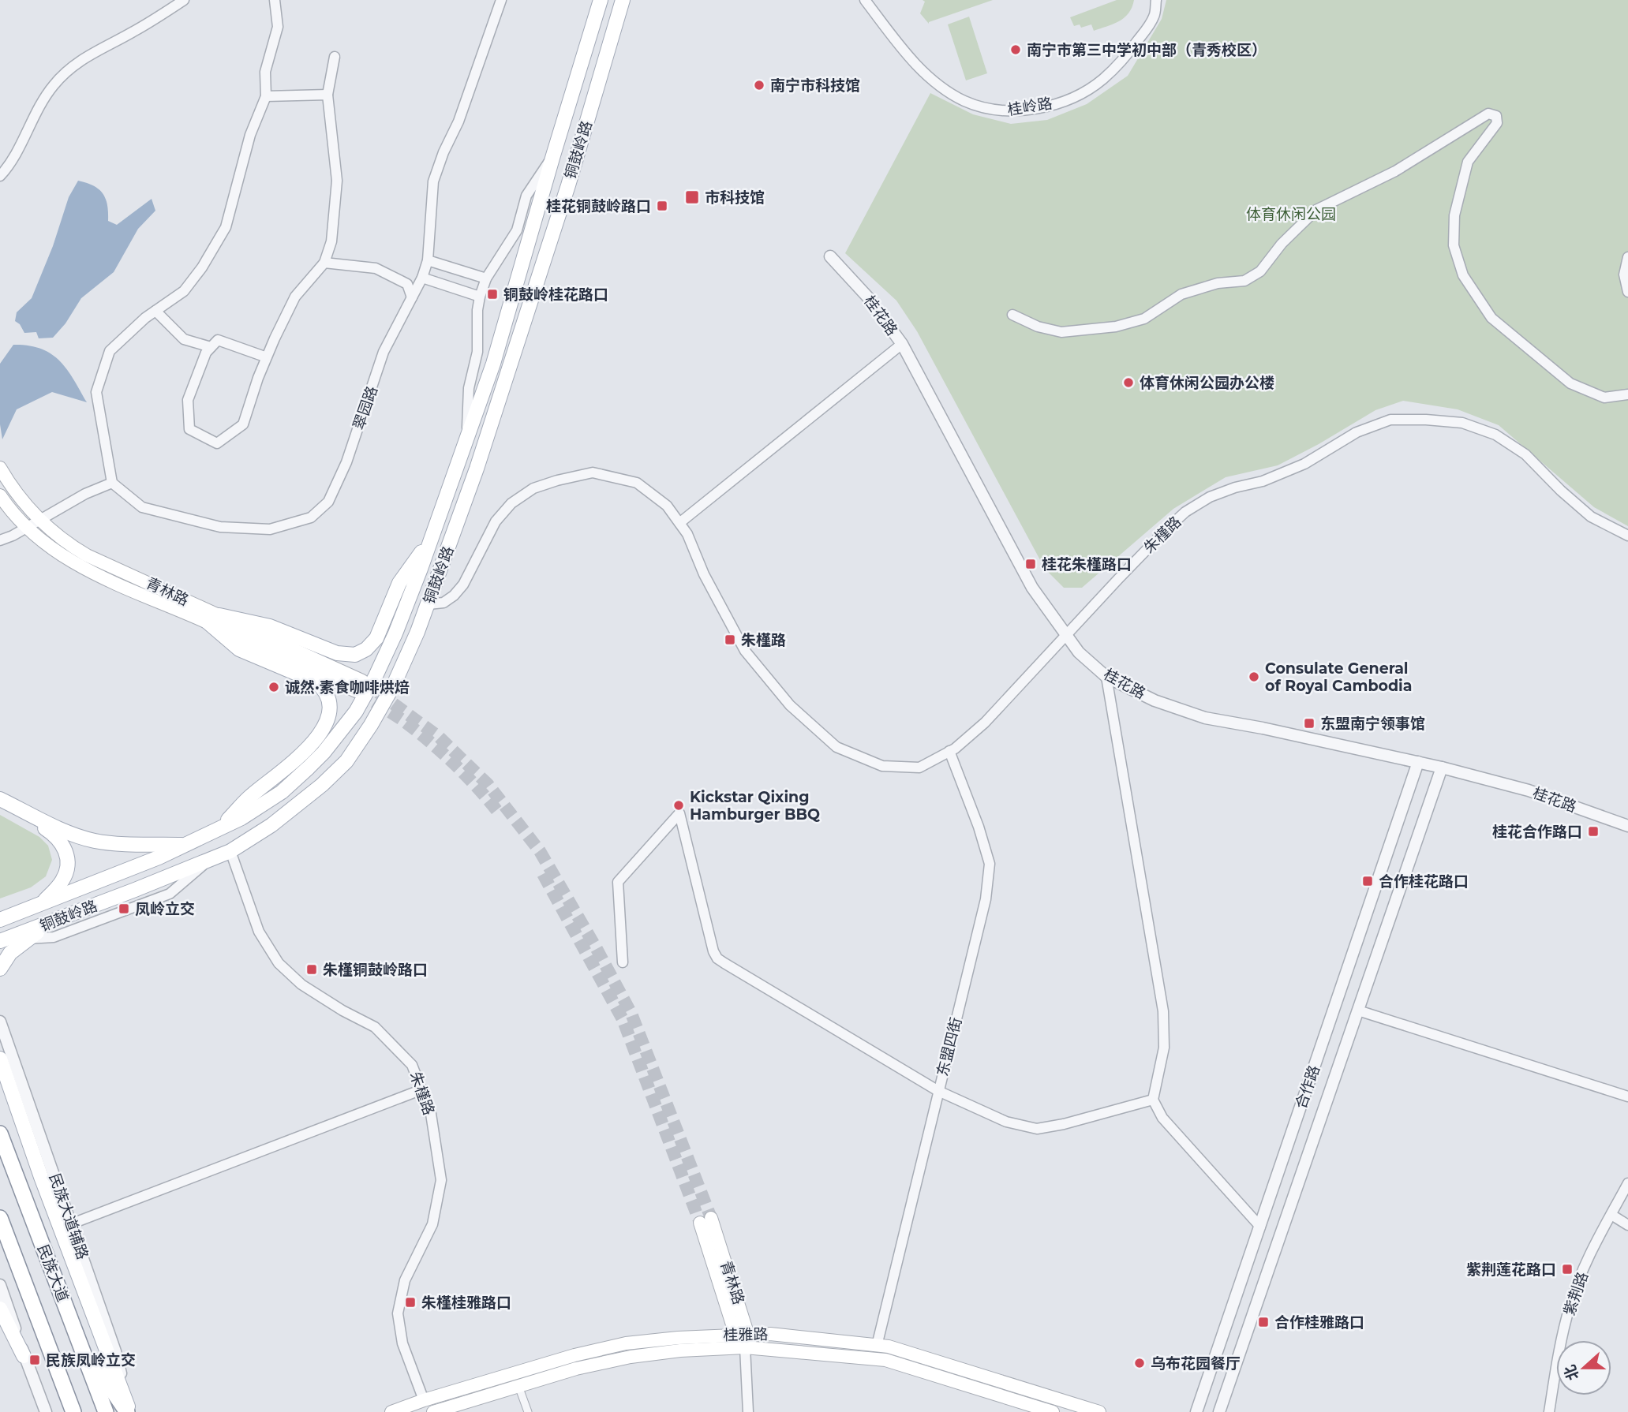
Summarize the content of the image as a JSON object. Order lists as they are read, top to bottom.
{
  "streets": {
    "highway": ["民族大道"],
    "main road": ["铜鼓岭路", "青林路", "桂雅路"],
    "street": [
      "桂岭路",
      "桂花路",
      "翠园路",
      "朱槿路",
      "东盟四街",
      "合作路",
      "民族大道辅路",
      "紫荆路"
    ]
  },
  "crossings": [
    ["铜鼓岭路", "朱槿路"],
    ["桂花路", "朱槿路"],
    ["桂花路", "合作路"],
    ["朱槿路", "东盟四街"],
    ["朱槿路", "桂雅路"],
    ["青林路", "桂雅路"],
    ["东盟四街", "桂雅路"]
  ],
  "parks": ["体育休闲公园"],
  "places": {
    "other": [
      "南宁市第三中学初中部（青秀校区）",
      "南宁市科技馆",
      "体育休闲公园办公楼",
      "Consulate General of Royal Cambodia",
      "诚然·素食咖啡烘焙",
      "Kickstar Qixing Hamburger BBQ",
      "乌布花园餐厅"
    ],
    "transit": [
      "市科技馆",
      "桂花铜鼓岭路口",
      "铜鼓岭桂花路口",
      "桂花朱槿路口",
      "朱槿路",
      "东盟南宁领事馆",
      "桂花合作路口",
      "合作桂花路口",
      "凤岭立交",
      "朱槿铜鼓岭路口",
      "紫荆莲花路口",
      "朱槿桂雅路口",
      "合作桂雅路口",
      "民族凤岭立交"
    ]
  },
  "north": "left"
}
